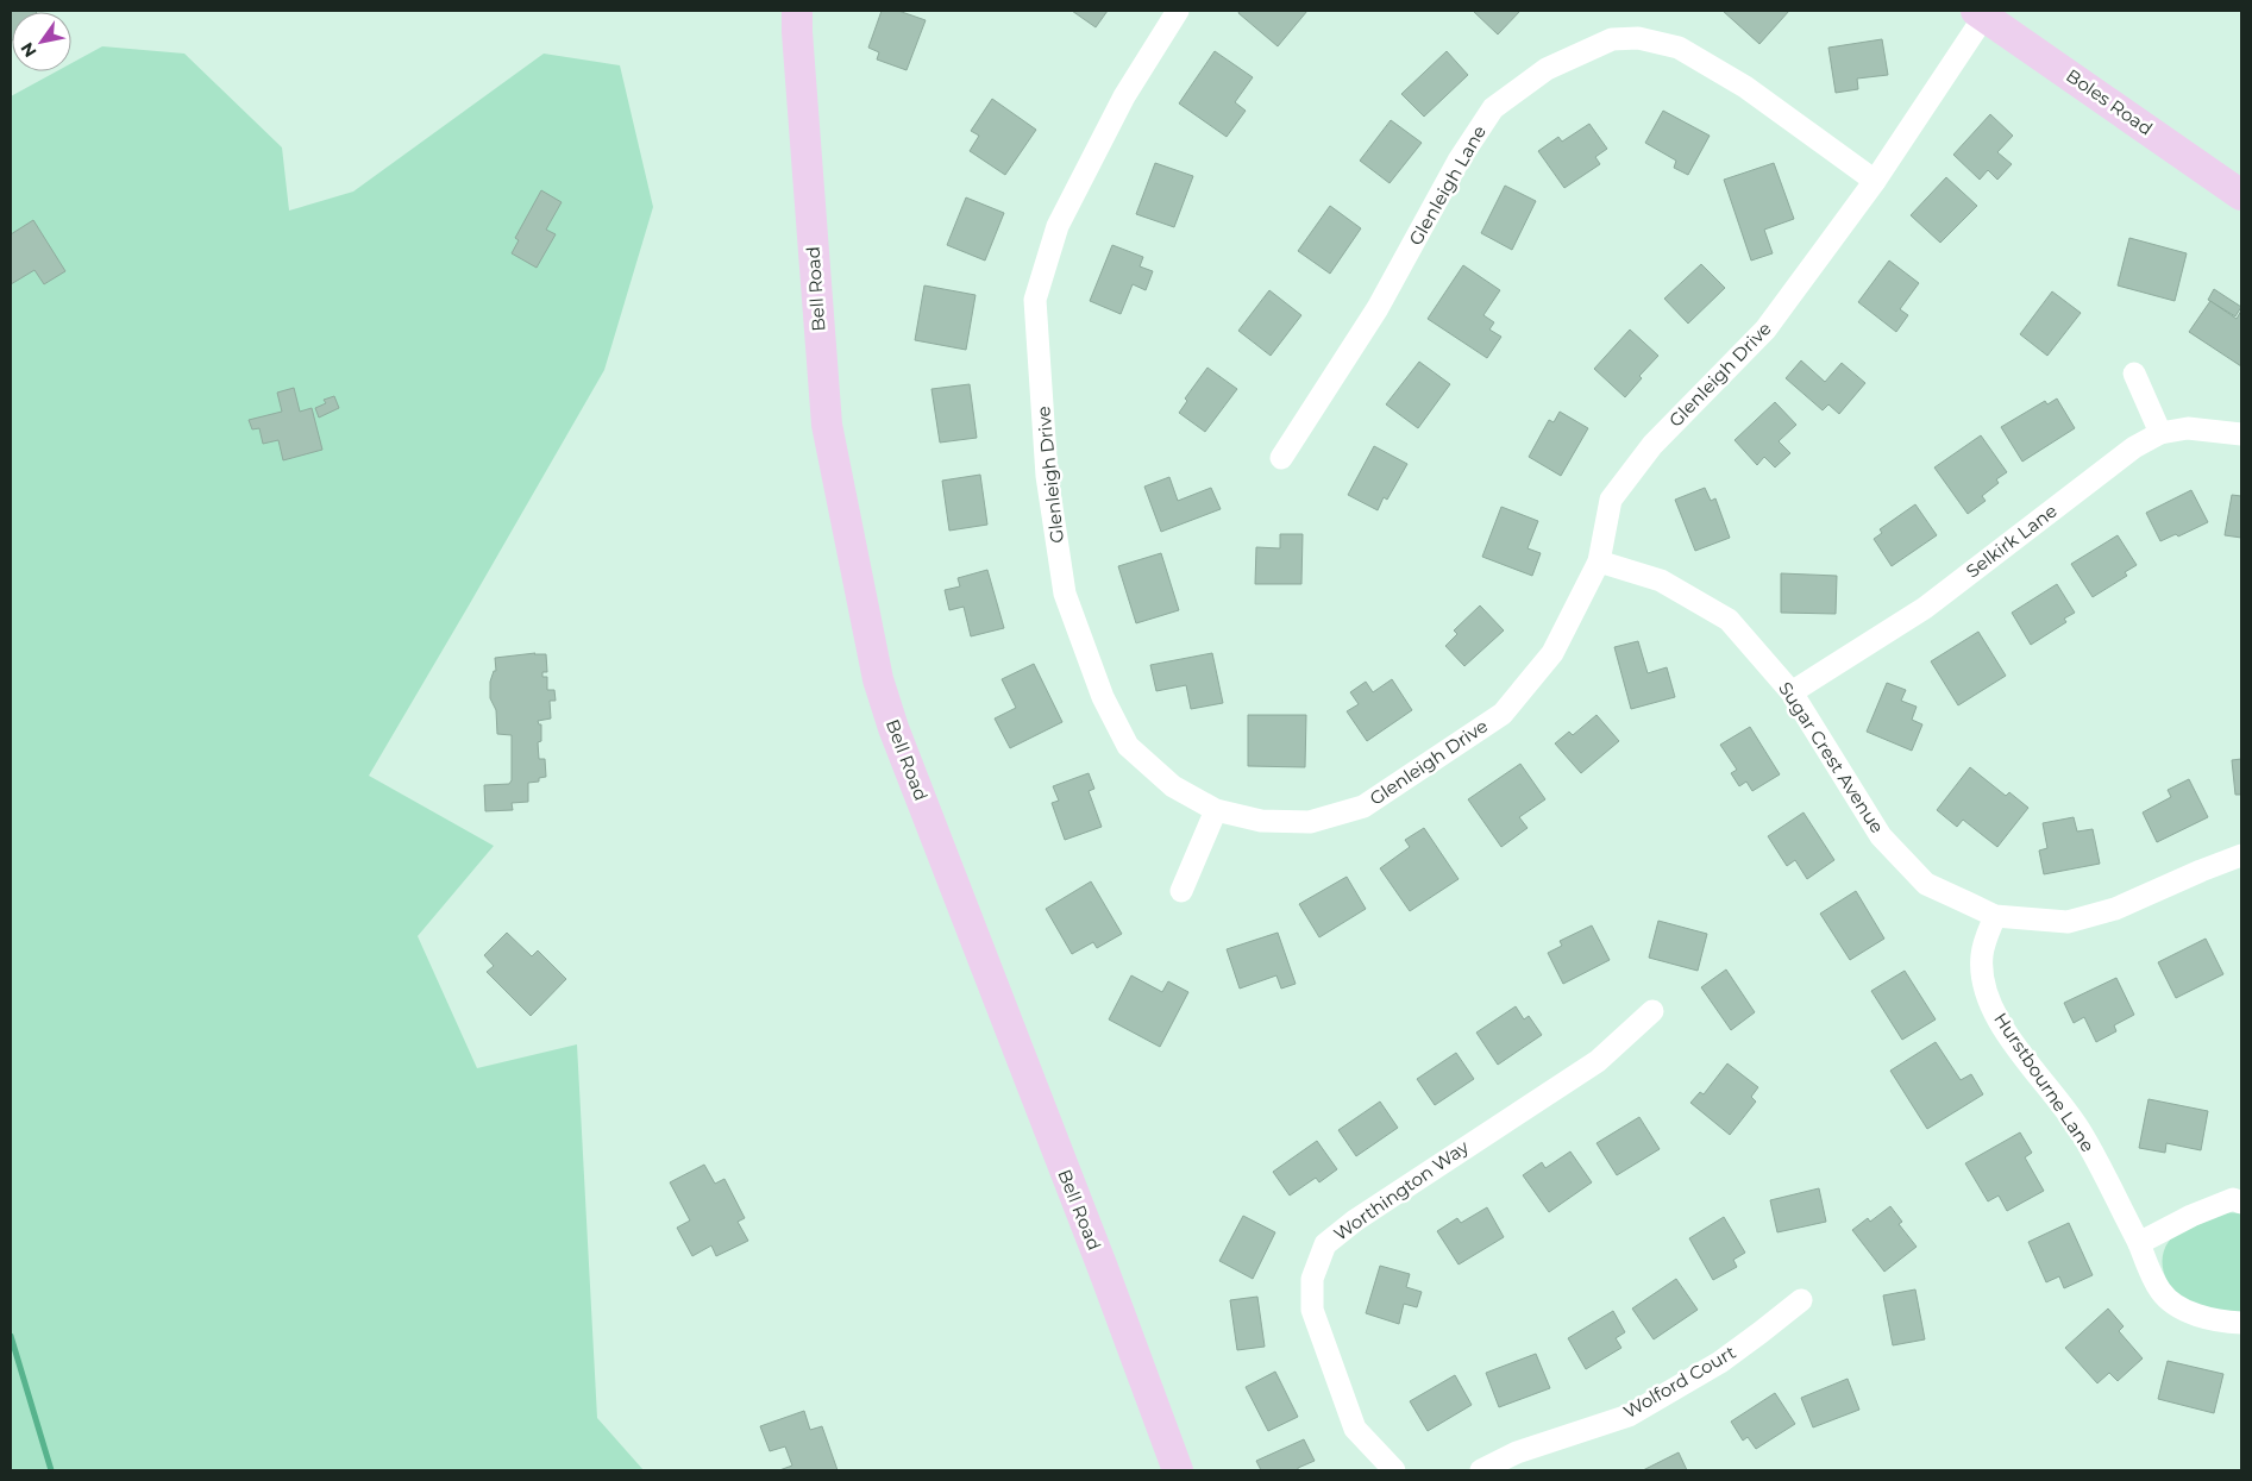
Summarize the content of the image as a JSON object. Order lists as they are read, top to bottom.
{
  "streets": {
    "street": [
      "Boles Road",
      "Glenleigh Lane",
      "Bell Road",
      "Glenleigh Drive",
      "Selkirk Lane",
      "Sugar Crest Avenue",
      "Hurstbourne Lane",
      "Worthington Way",
      "Wolford Court"
    ]
  },
  "crossings": [
    ["Boles Road", "Glenleigh Drive"],
    ["Glenleigh Lane", "Glenleigh Drive"],
    ["Glenleigh Drive", "Sugar Crest Avenue"],
    ["Selkirk Lane", "Sugar Crest Avenue"],
    ["Sugar Crest Avenue", "Hurstbourne Lane"]
  ],
  "north": "bottom left"
}
